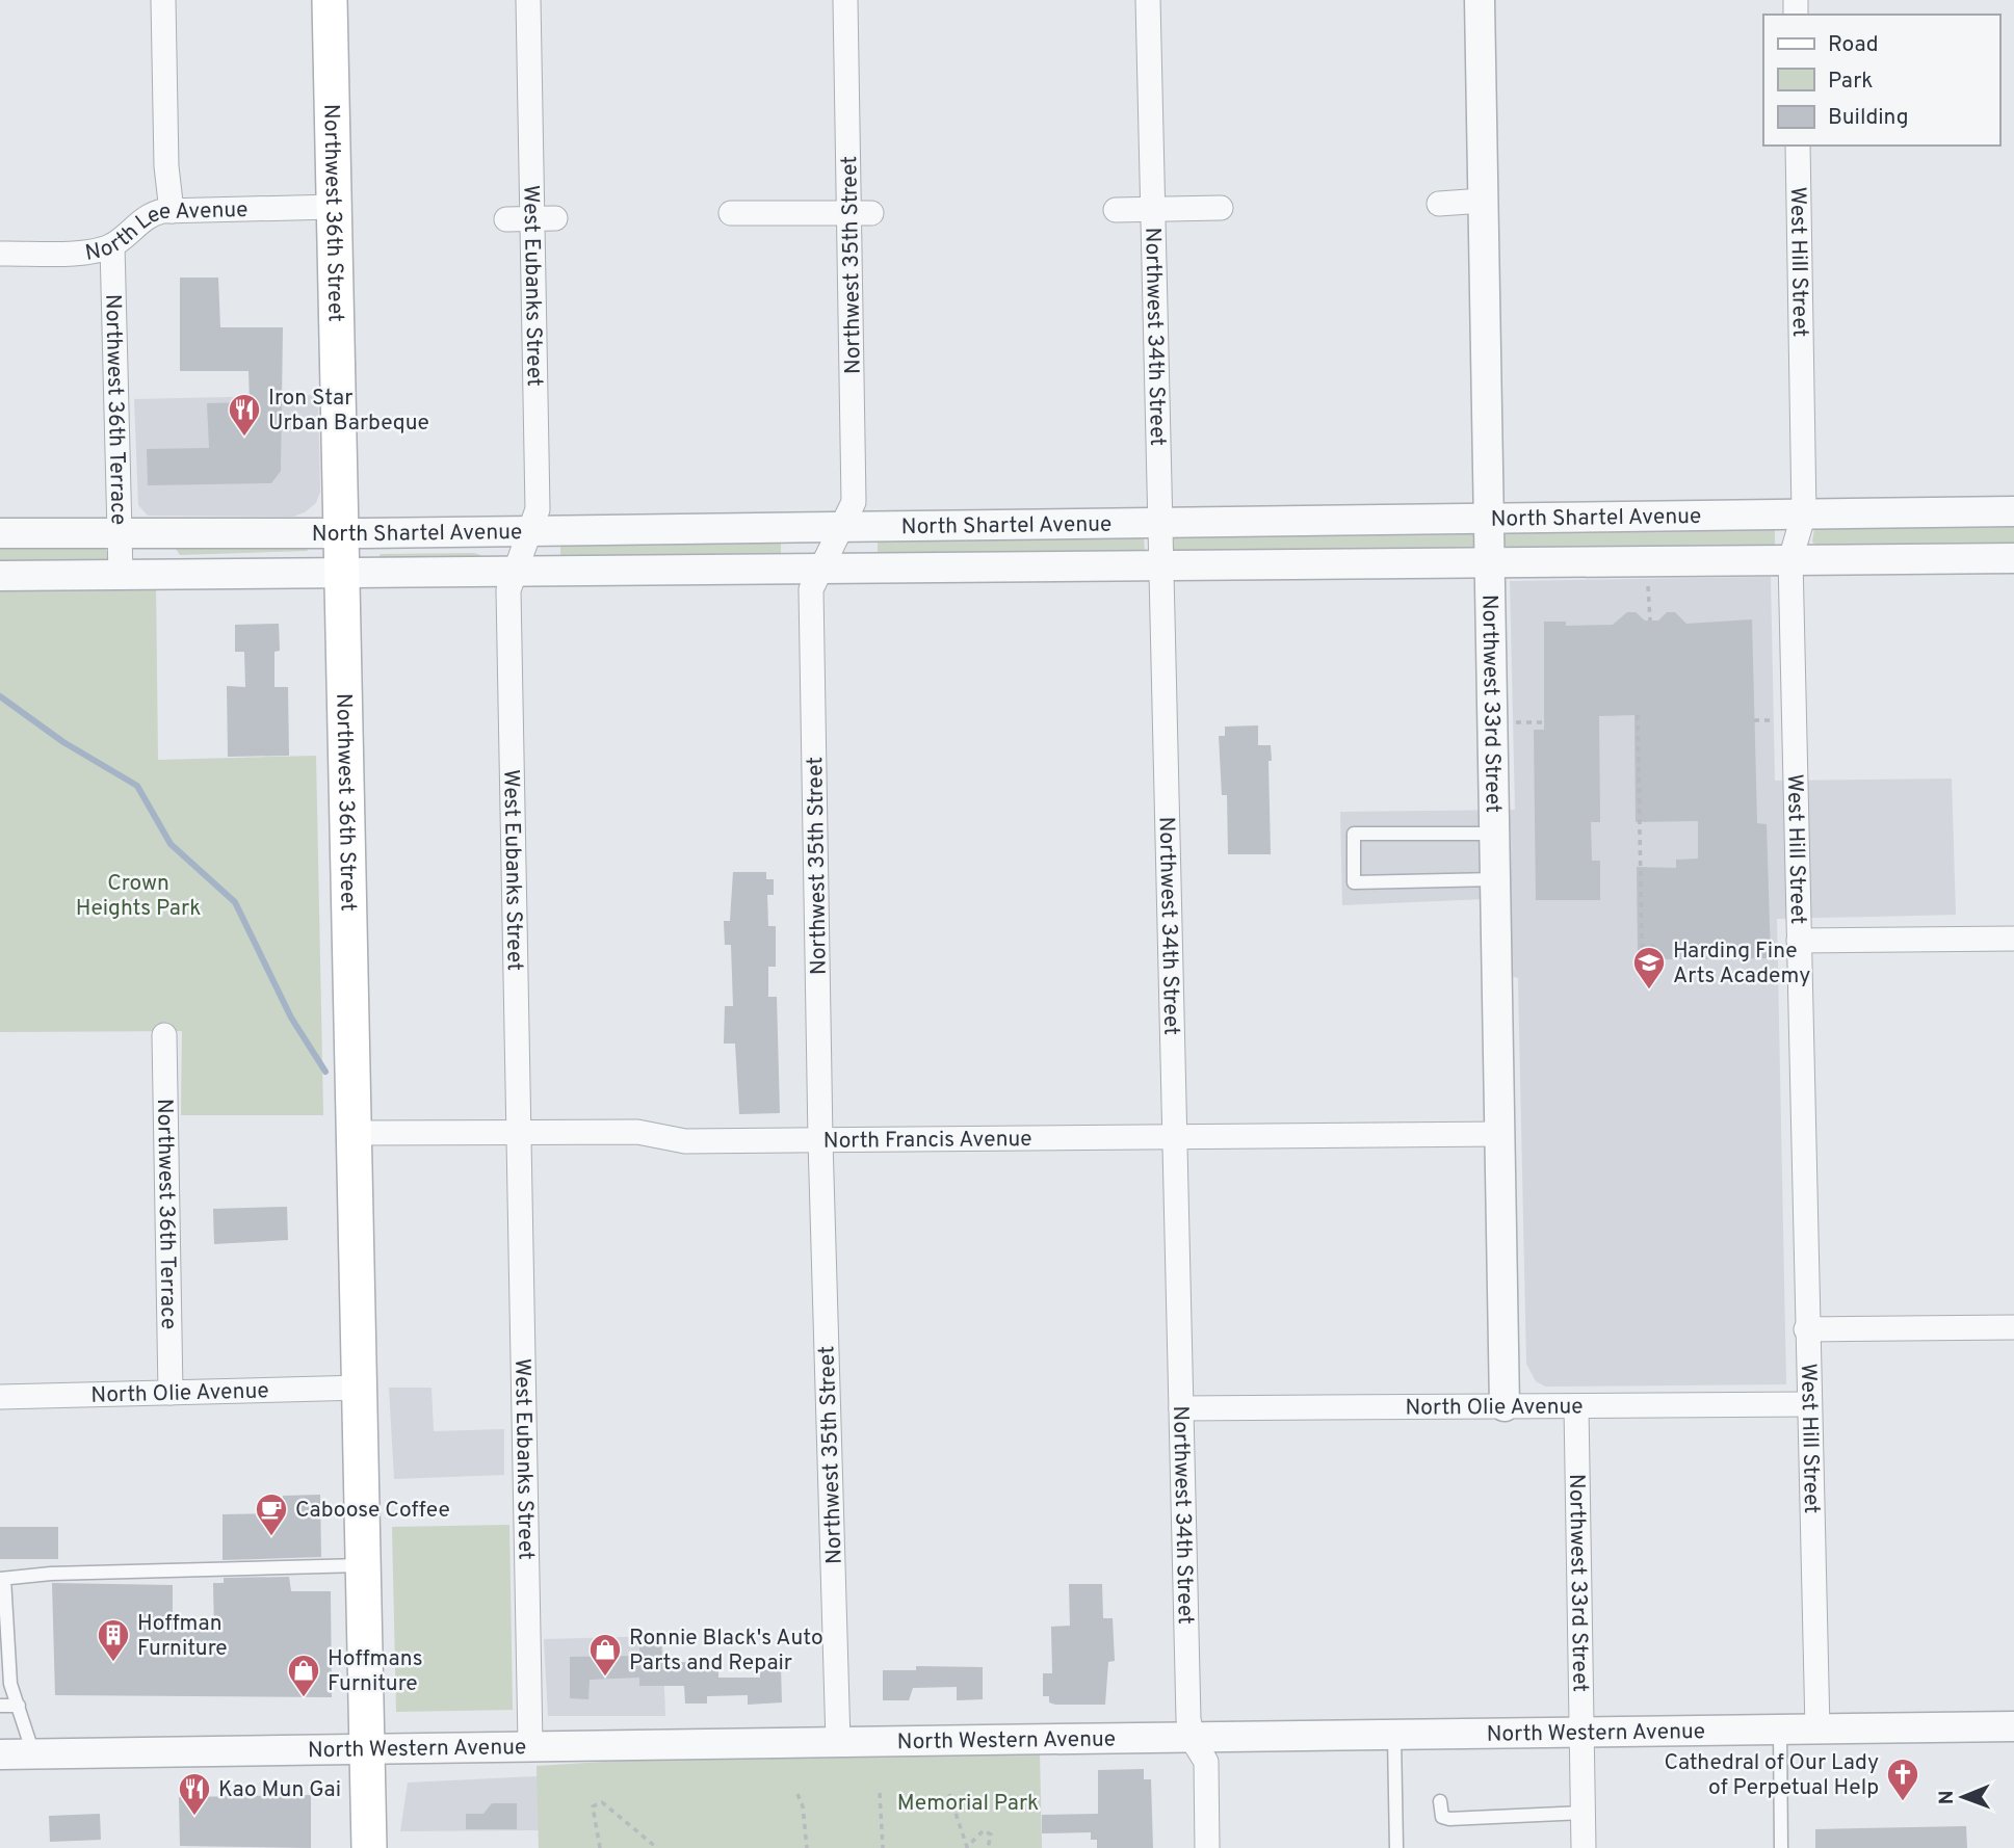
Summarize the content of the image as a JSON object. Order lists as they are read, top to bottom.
{
  "streets": {
    "main road": ["Northwest 36th Street"],
    "street": [
      "North Lee Avenue",
      "West Hill Street",
      "Northwest 35th Street",
      "West Eubanks Street",
      "Northwest 34th Street",
      "Northwest 36th Terrace",
      "North Shartel Avenue",
      "Northwest 33rd Street",
      "North Francis Avenue",
      "North Olie Avenue",
      "North Western Avenue"
    ]
  },
  "crossings": [
    ["Northwest 36th Street", "North Lee Avenue"],
    ["Northwest 36th Street", "North Shartel Avenue"],
    ["Northwest 36th Street", "North Francis Avenue"],
    ["Northwest 36th Street", "North Olie Avenue"],
    ["Northwest 36th Street", "North Western Avenue"],
    ["North Lee Avenue", "Northwest 36th Terrace"],
    ["West Hill Street", "North Shartel Avenue"],
    ["West Hill Street", "North Olie Avenue"],
    ["West Hill Street", "North Western Avenue"],
    ["Northwest 35th Street", "North Shartel Avenue"],
    ["Northwest 35th Street", "North Francis Avenue"],
    ["Northwest 35th Street", "North Western Avenue"],
    ["West Eubanks Street", "North Shartel Avenue"],
    ["West Eubanks Street", "North Francis Avenue"],
    ["West Eubanks Street", "North Western Avenue"],
    ["Northwest 34th Street", "North Shartel Avenue"],
    ["Northwest 34th Street", "North Francis Avenue"],
    ["Northwest 34th Street", "North Olie Avenue"],
    ["Northwest 34th Street", "North Western Avenue"],
    ["Northwest 36th Terrace", "North Shartel Avenue"],
    ["Northwest 36th Terrace", "North Olie Avenue"],
    ["North Shartel Avenue", "Northwest 33rd Street"],
    ["Northwest 33rd Street", "North Francis Avenue"],
    ["Northwest 33rd Street", "North Olie Avenue"],
    ["Northwest 33rd Street", "North Western Avenue"]
  ],
  "parks": ["Crown Heights Park", "Memorial Park"],
  "places": {
    "restaurant": ["Iron Star Urban Barbeque", "Kao Mun Gai"],
    "school or university": ["Harding Fine Arts Academy"],
    "cafe": ["Caboose Coffee"],
    "building": ["Hoffman Furniture"],
    "shop": ["Ronnie Black's Auto Parts and Repair", "Hoffmans Furniture"],
    "church": ["Cathedral of Our Lady of Perpetual Help"]
  },
  "legend": ["Road", "Park", "Building"],
  "north": "left"
}
